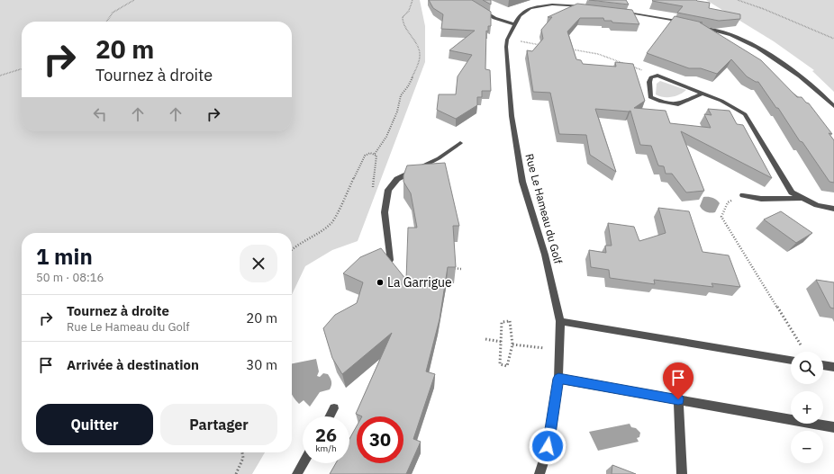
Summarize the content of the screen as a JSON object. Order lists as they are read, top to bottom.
{
  "streets": {
    "street": ["Rue Le Hameau du Golf"]
  },
  "places": ["La Garrigue"],
  "page": {
    "turn": ["20 m", "Tournez à droite"],
    "heading": ["1 min", "50 m · 08:16"],
    "list": [
      {
        "name": "Tournez à droite",
        "note": "Rue Le Hameau du Golf",
        "value": "20 m"
      },
      {
        "name": "Arrivée à destination",
        "value": "30 m"
      }
    ],
    "map_buttons": ["+", "−"],
    "buttons": ["Quitter", "Partager"],
    "speed": "26 km/h",
    "limit": "30"
  }
}
